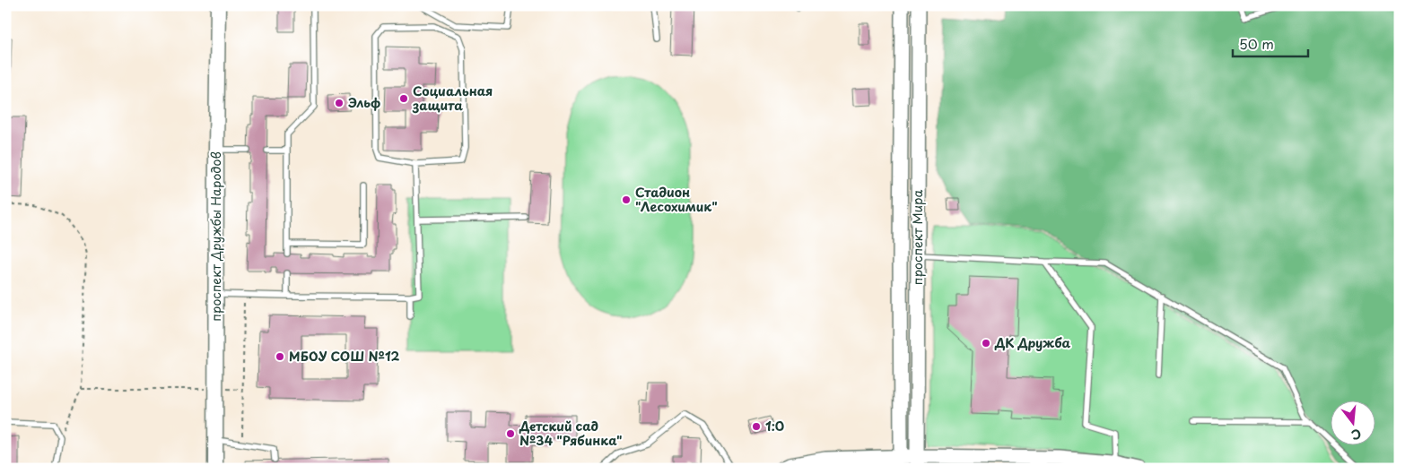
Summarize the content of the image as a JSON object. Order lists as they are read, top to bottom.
{
  "streets": {
    "main road": ["проспект Дружбы Народов"],
    "street": ["проспект Мира"]
  },
  "places": [
    "Социальная защита",
    "Эльф",
    "Стадион \"Лесохимик\"",
    "ДК Дружба",
    "МБОУ СОШ №12",
    "1:0",
    "Детский сад №34 \"Рябинка\""
  ],
  "scale_bar": "50 m",
  "north": "bottom"
}
